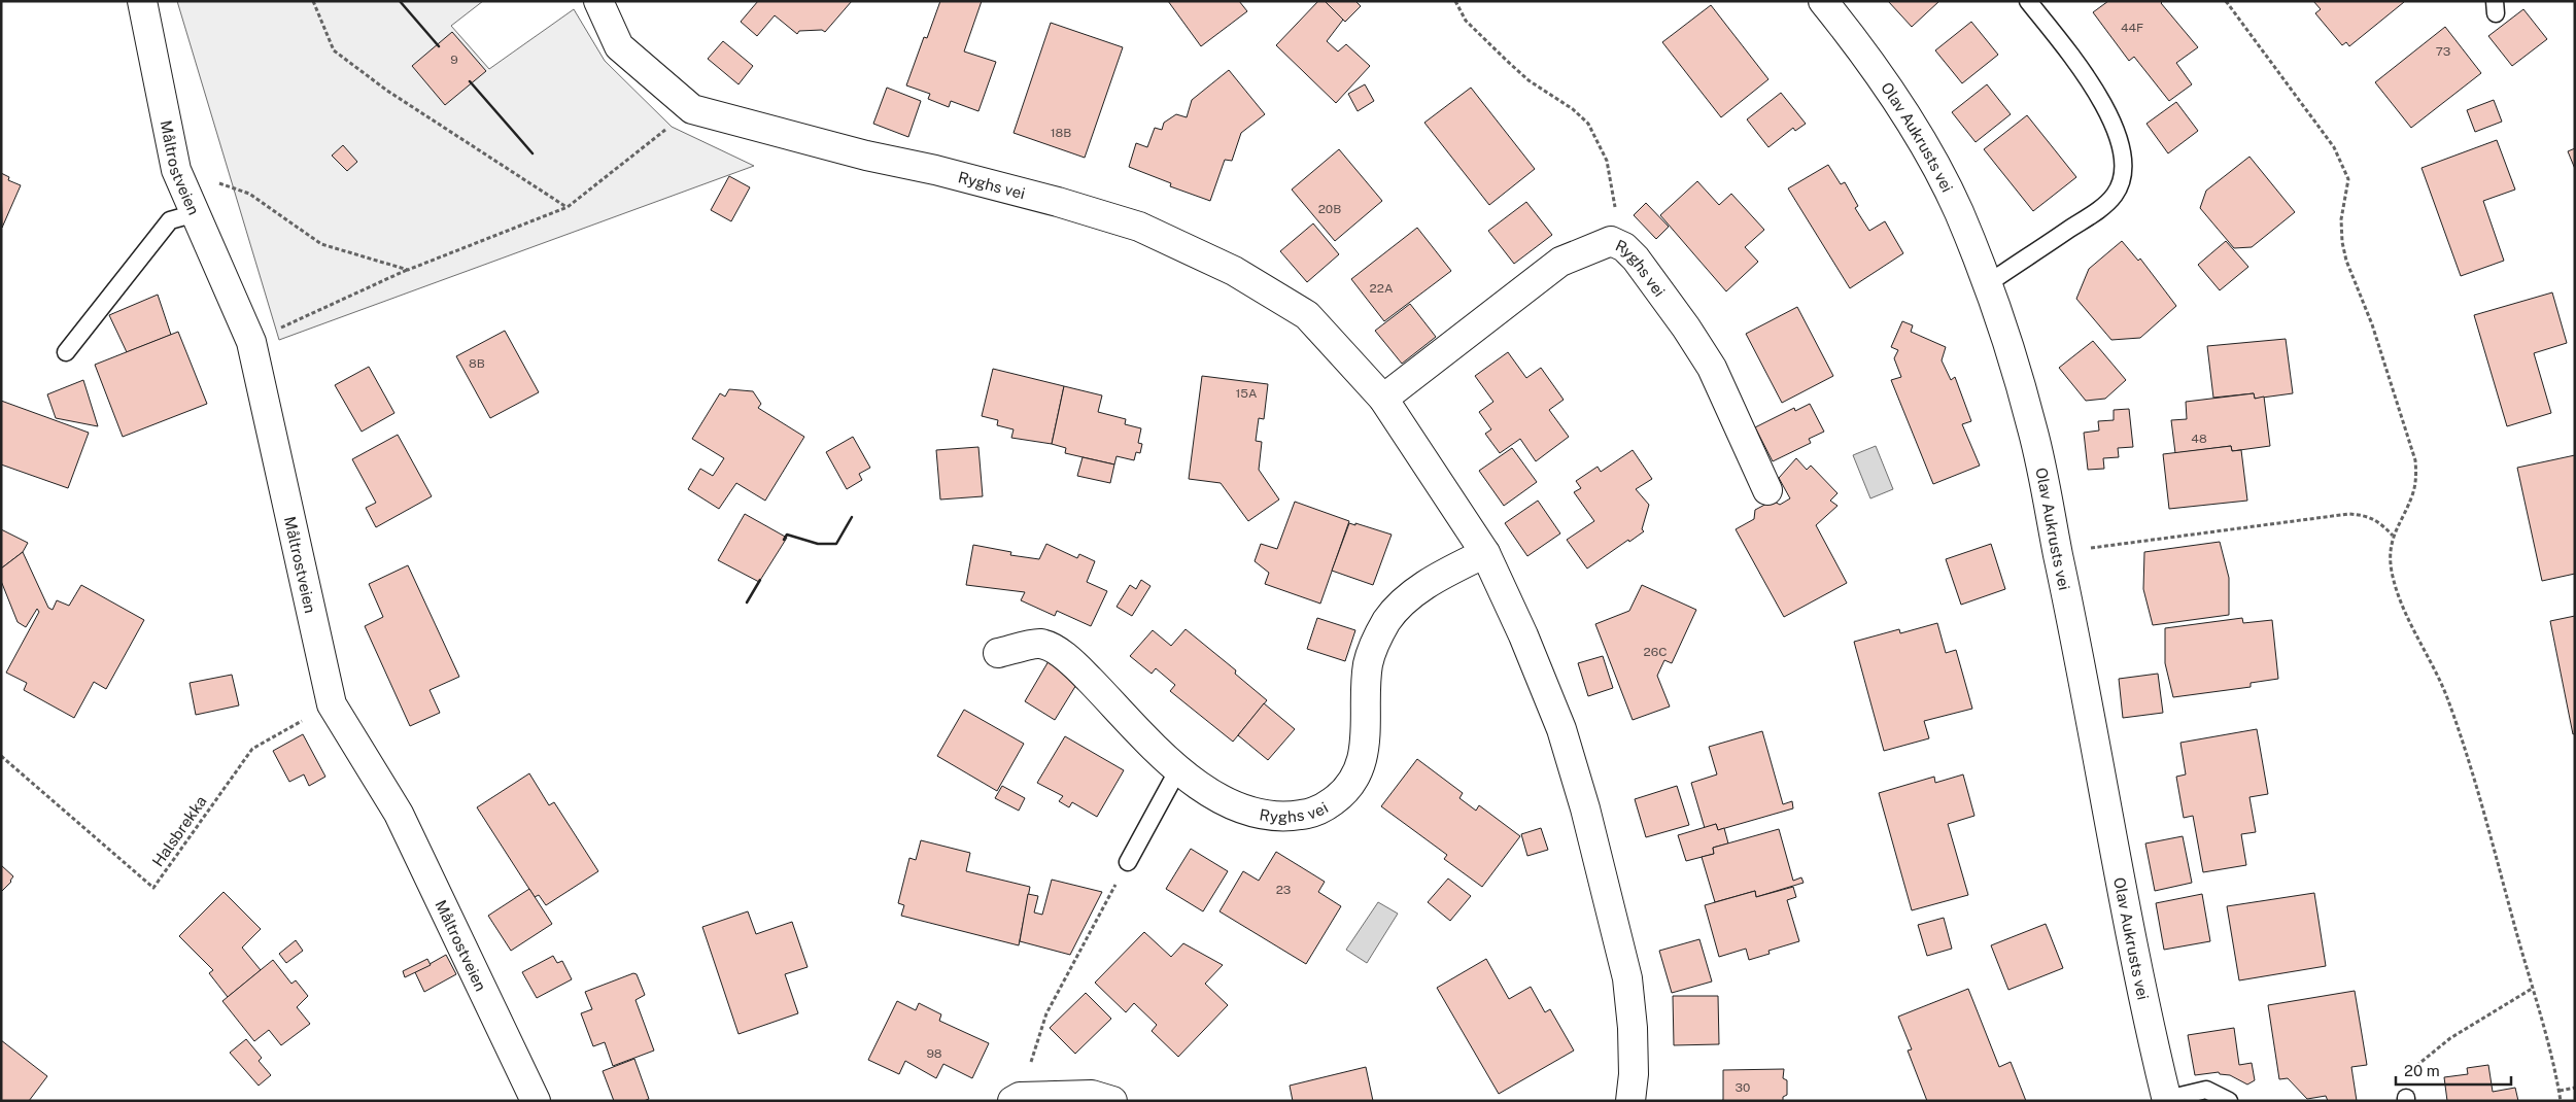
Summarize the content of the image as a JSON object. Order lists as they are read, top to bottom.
{
  "streets": {
    "street": ["Olav Aukrusts vei", "Måltrostveien", "Ryghs vei"],
    "path": ["Halsbrekka"]
  },
  "crossings": [
    ["Måltrostveien", "Halsbrekka"]
  ],
  "house_numbers": [
    "44F",
    "73",
    "9",
    "18B",
    "20B",
    "22A",
    "8B",
    "15A",
    "48",
    "26C",
    "23",
    "98",
    "30"
  ],
  "scale_bar": "20 m"
}
